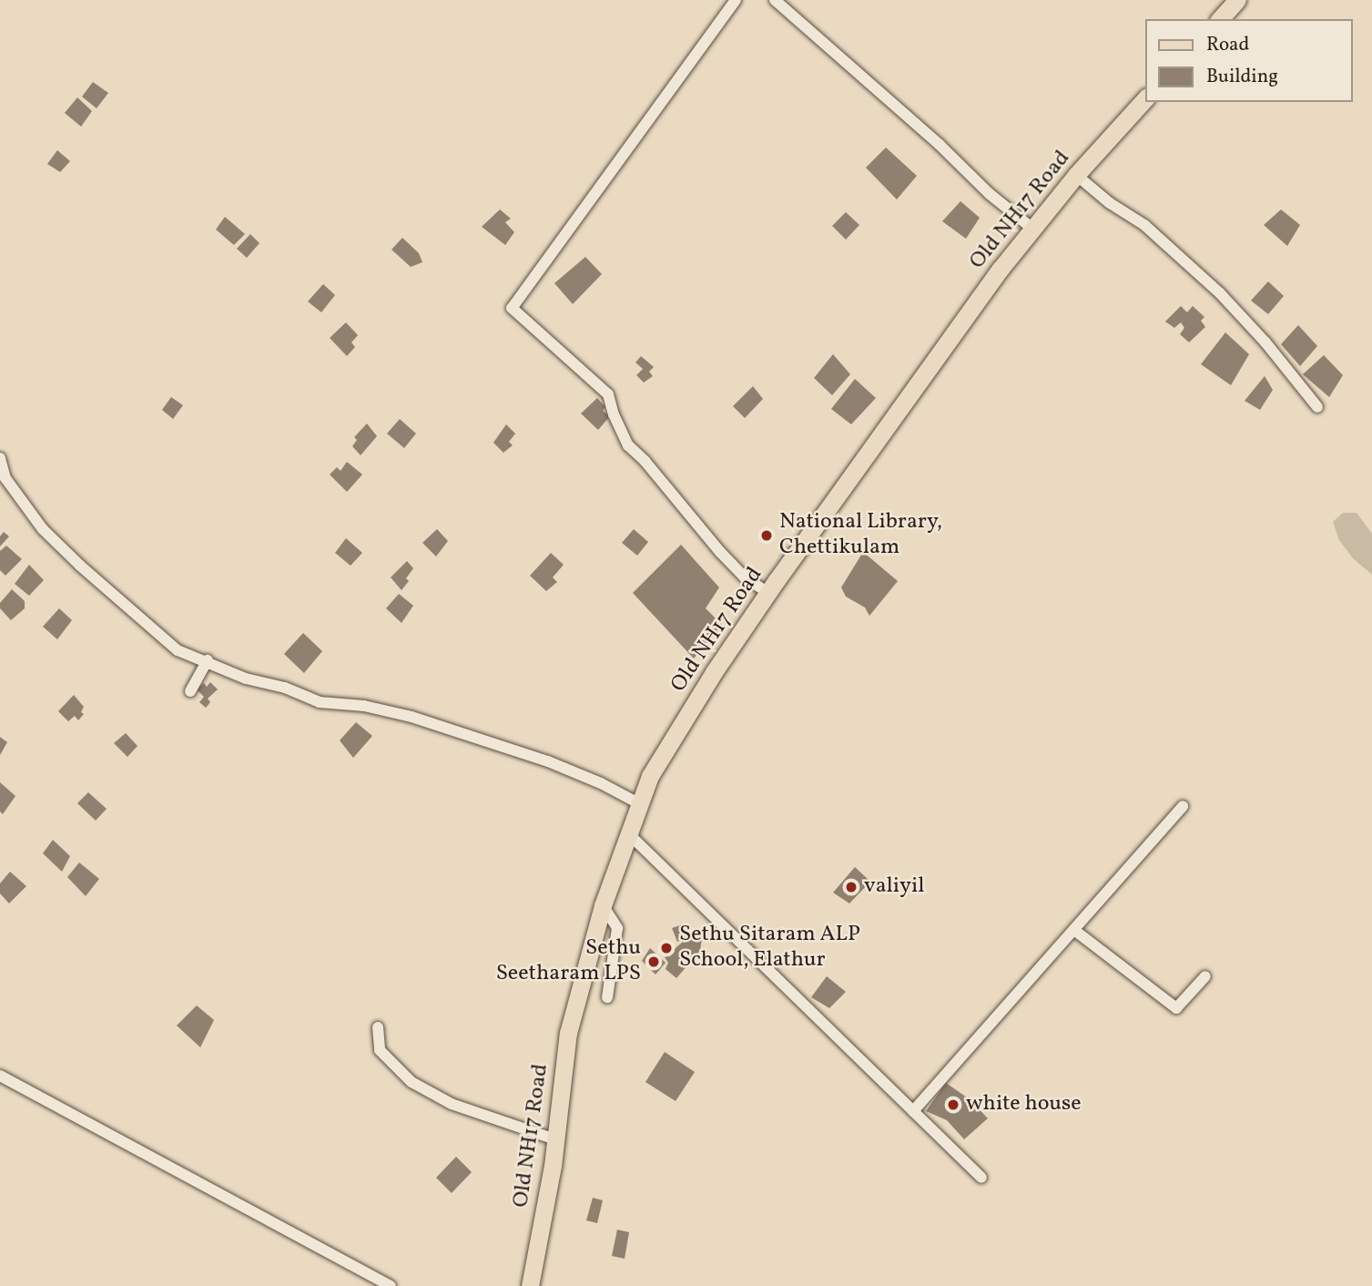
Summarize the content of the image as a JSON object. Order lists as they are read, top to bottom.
{
  "streets": {
    "main road": ["Old NH17 Road"]
  },
  "places": [
    "National Library, Chettikulam",
    "valiyil",
    "Sethu Sitaram ALP School, Elathur",
    "Sethu Seetharam LPS",
    "white house"
  ],
  "legend": ["Road", "Building"]
}
